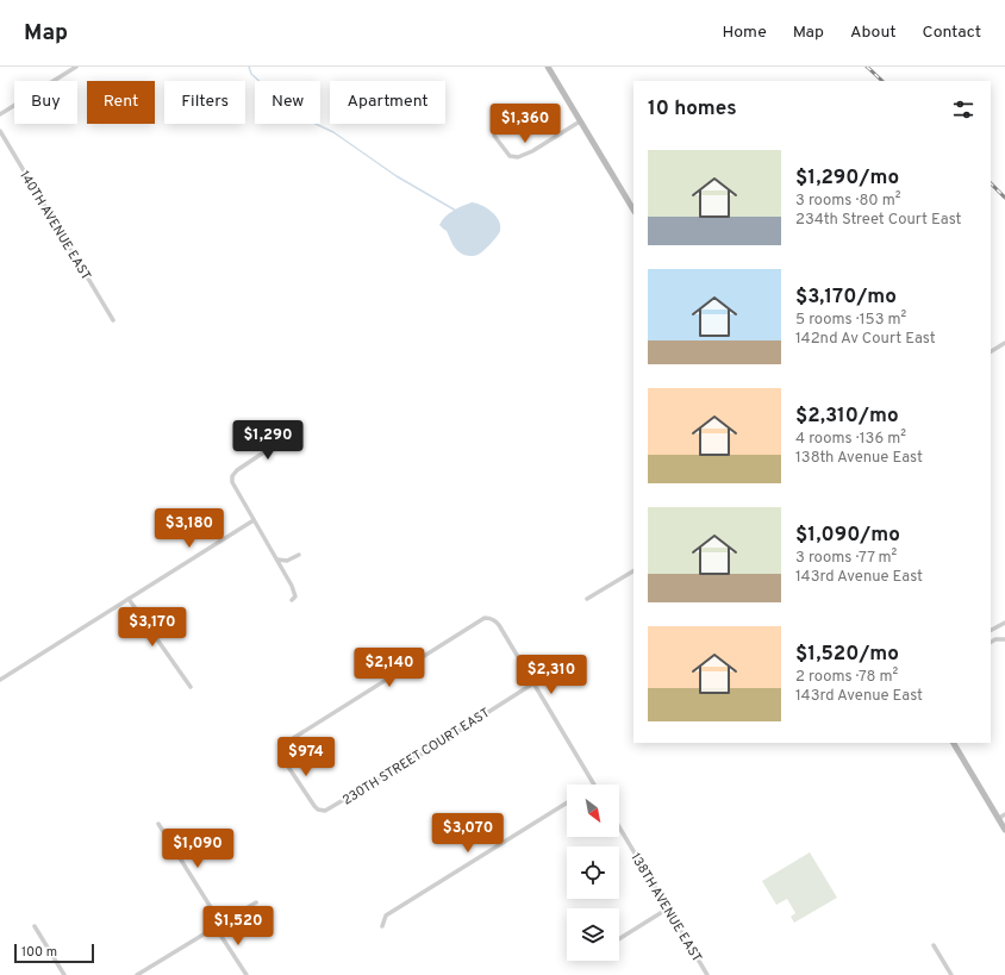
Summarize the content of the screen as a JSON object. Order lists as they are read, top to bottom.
{
  "streets": {
    "street": ["140TH AVENUE EAST", "230TH STREET COURT EAST", "138TH AVENUE EAST"]
  },
  "scale_bar": "100 m",
  "north": "bottom right",
  "page": {
    "header": "Map",
    "nav": [
      "Home",
      "Map",
      "About",
      "Contact"
    ],
    "chip": [
      "Buy",
      "Rent",
      "Filters",
      "New",
      "Apartment"
    ],
    "heading": "10 homes",
    "price": [
      "$1,360",
      "$1,290",
      "$3,180",
      "$3,170",
      "$2,140",
      "$2,310",
      "$974",
      "$3,070",
      "$1,090",
      "$1,520"
    ],
    "list": [
      {
        "name": "$1,290/mo",
        "note": "3 rooms · 80 m² · 234th Street Court East"
      },
      {
        "name": "$3,170/mo",
        "note": "5 rooms · 153 m² · 142nd Av Court East"
      },
      {
        "name": "$2,310/mo",
        "note": "4 rooms · 136 m² · 138th Avenue East"
      },
      {
        "name": "$1,090/mo",
        "note": "3 rooms · 77 m² · 143rd Avenue East"
      },
      {
        "name": "$1,520/mo",
        "note": "2 rooms · 78 m² · 143rd Avenue East"
      }
    ],
    "scale": "100 m"
  }
}
